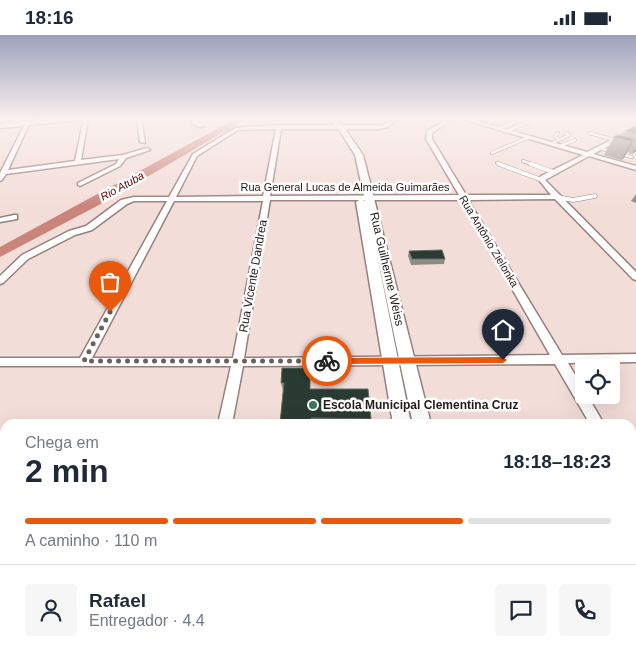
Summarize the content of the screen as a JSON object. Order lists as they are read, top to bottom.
{
  "streets": {
    "street": [
      "Rua General Lucas de Almeida Guimarães",
      "Rua Antônio Zielonka",
      "Rua Guilherme Weiss",
      "Rua Vicente Dandrea"
    ]
  },
  "crossings": [
    ["Rua General Lucas de Almeida Guimarães", "Rua Antônio Zielonka"],
    ["Rua General Lucas de Almeida Guimarães", "Rua Guilherme Weiss"],
    ["Rua General Lucas de Almeida Guimarães", "Rua Vicente Dandrea"]
  ],
  "water": ["Rio Atuba"],
  "places": ["Escola Municipal Clementina Cruz"],
  "page": {
    "status": "18:16",
    "heading": ["2 min", "Chega em", "18:18–18:23"],
    "panel": ["Rafael", "Entregador · 4.4"],
    "bar": "A caminho · 110 m"
  }
}
